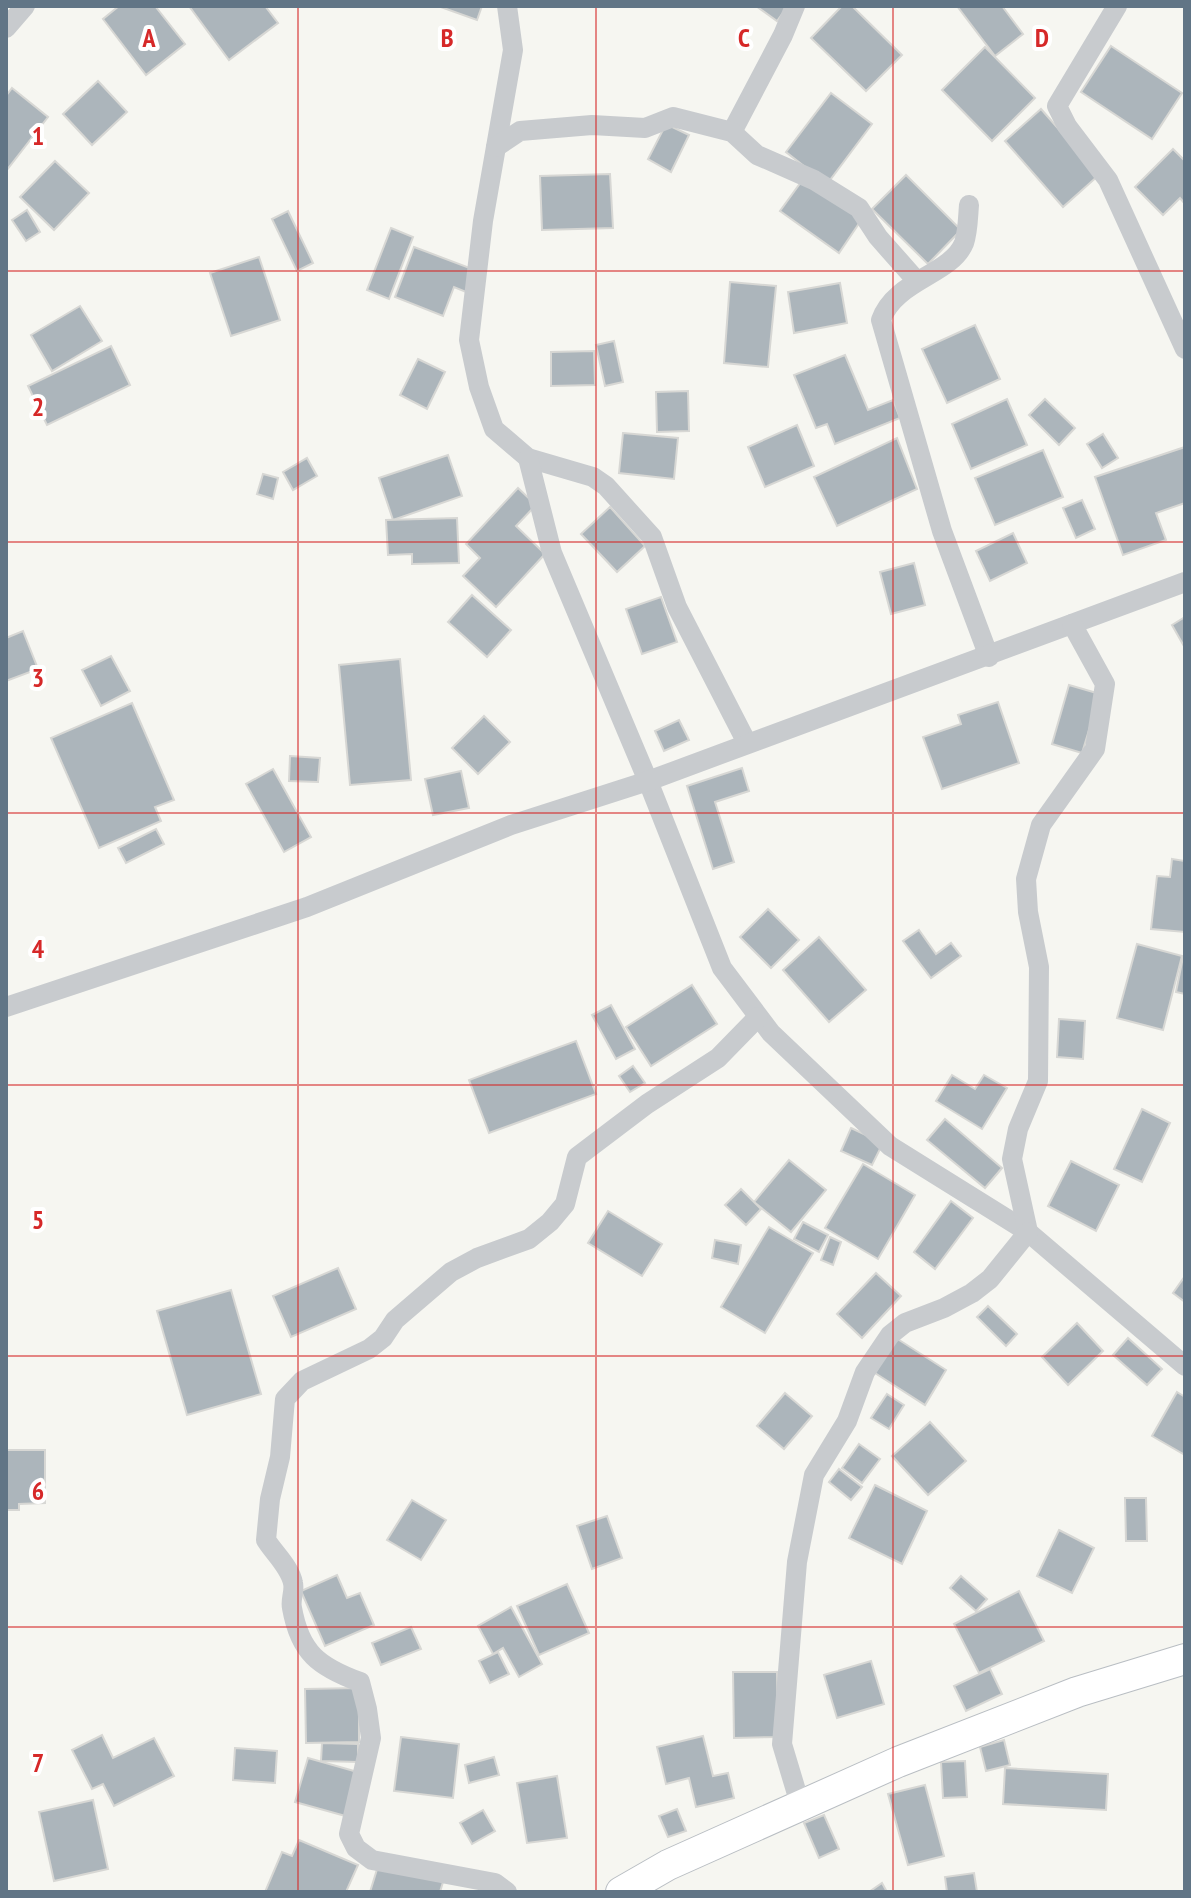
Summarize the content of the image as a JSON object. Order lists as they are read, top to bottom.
{
  "grid": {
    "columns": [
      "A",
      "B",
      "C",
      "D"
    ],
    "rows": [
      "1",
      "2",
      "3",
      "4",
      "5",
      "6",
      "7"
    ]
  }
}
